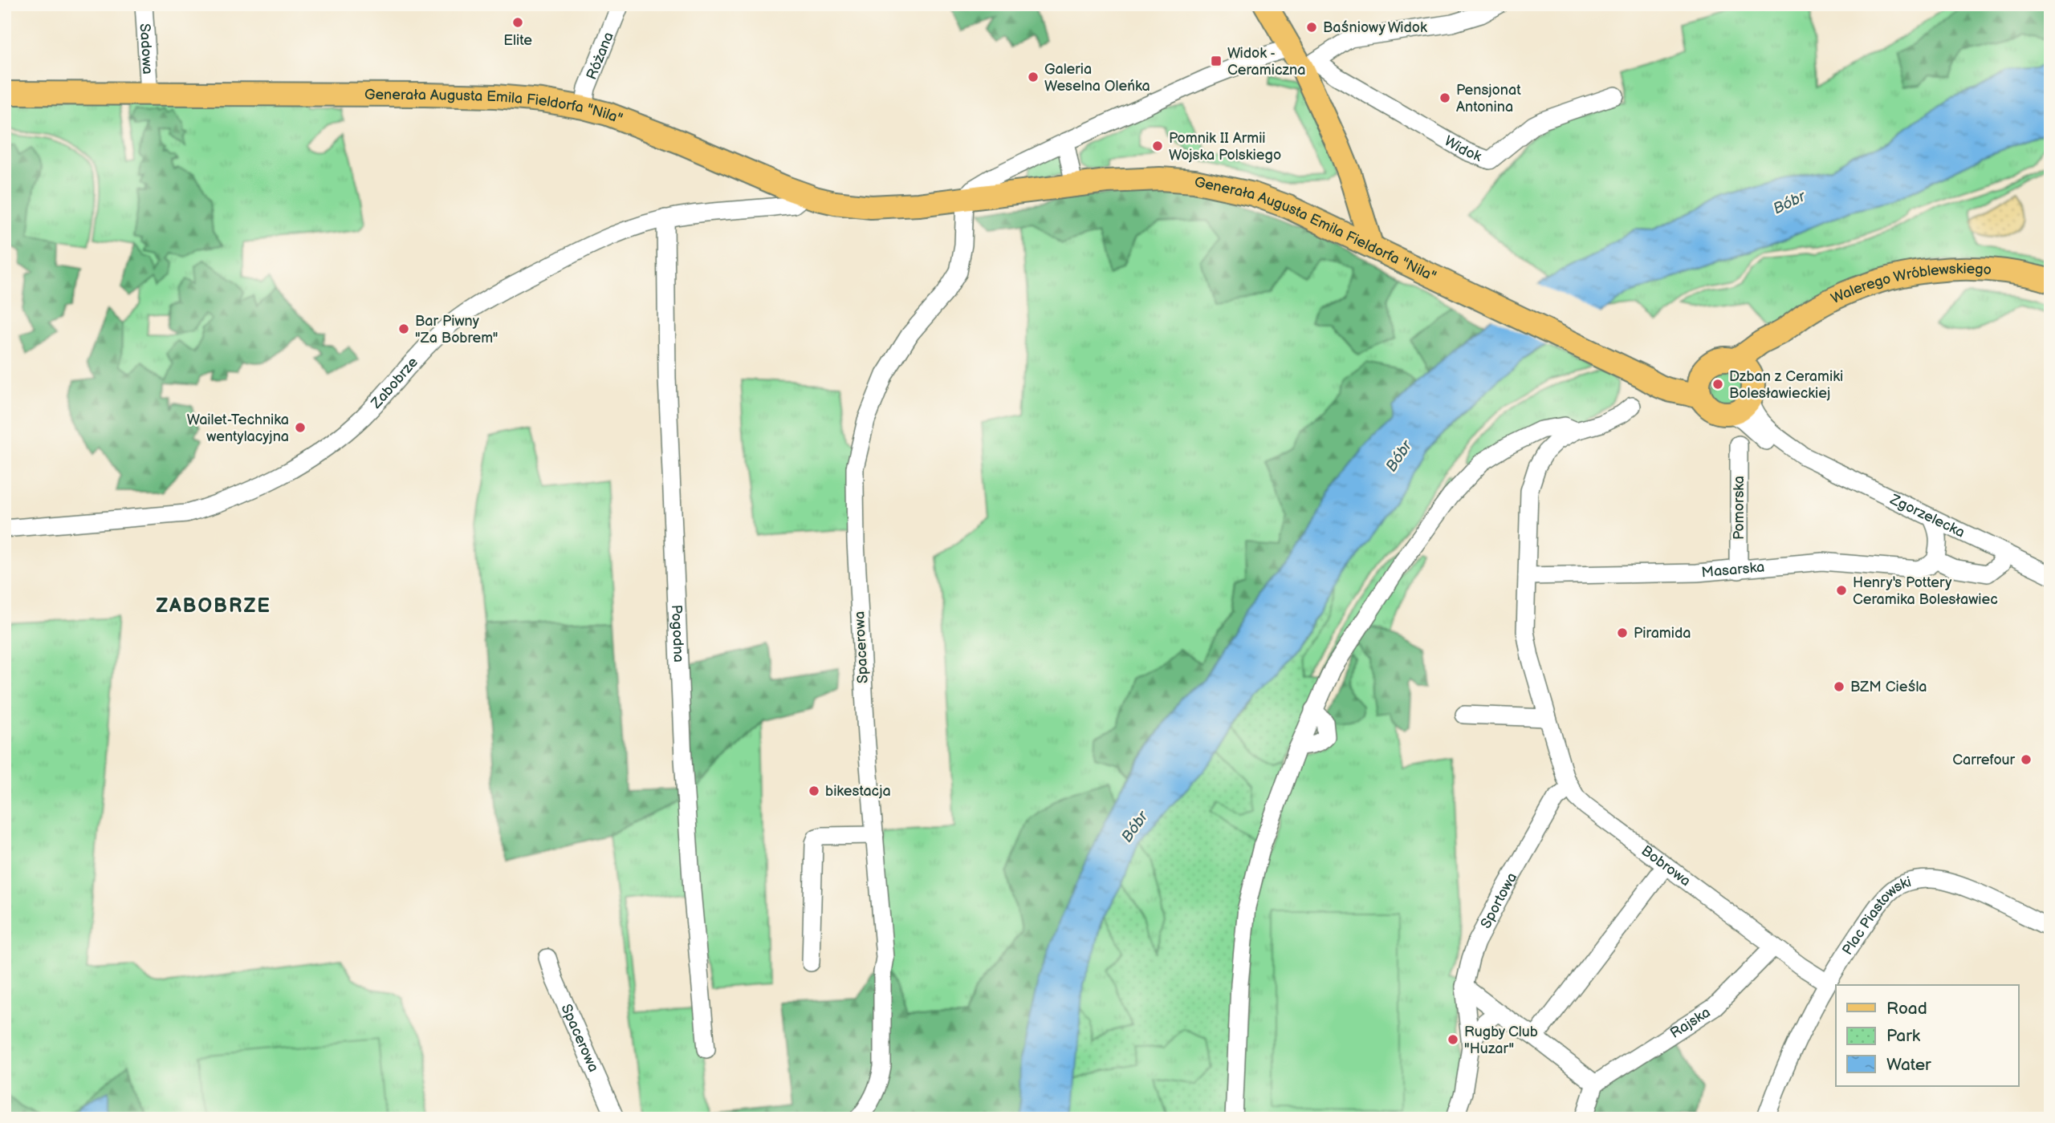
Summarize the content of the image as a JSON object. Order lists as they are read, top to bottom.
{
  "streets": {
    "main road": ["Generała Augusta Emila Fieldorfa \"Nila\"", "Widok", "Walerego Wróblewskiego"],
    "street": [
      "Sadowa",
      "Różana",
      "Zabobrze",
      "Pomorska",
      "Zgorzelecka",
      "Masarska",
      "Pogodna",
      "Spacerowa",
      "Bobrowa",
      "Sportowa",
      "Plac Piastowski",
      "Rajska"
    ]
  },
  "crossings": [
    ["Sadowa", "Generała Augusta Emila Fieldorfa \"Nila\""],
    ["Różana", "Generała Augusta Emila Fieldorfa \"Nila\""],
    ["Generała Augusta Emila Fieldorfa \"Nila\"", "Widok"],
    ["Generała Augusta Emila Fieldorfa \"Nila\"", "Walerego Wróblewskiego"],
    ["Generała Augusta Emila Fieldorfa \"Nila\"", "Zabobrze"],
    ["Generała Augusta Emila Fieldorfa \"Nila\"", "Zgorzelecka"],
    ["Generała Augusta Emila Fieldorfa \"Nila\"", "Spacerowa"],
    ["Walerego Wróblewskiego", "Zgorzelecka"],
    ["Zabobrze", "Pogodna"],
    ["Pomorska", "Masarska"],
    ["Masarska", "Bobrowa"],
    ["Bobrowa", "Sportowa"],
    ["Bobrowa", "Plac Piastowski"],
    ["Bobrowa", "Rajska"]
  ],
  "districts": ["ZABOBRZE"],
  "water": ["Bóbr"],
  "places": {
    "other": [
      "Elite",
      "Baśniowy Widok",
      "Galeria Weselna Oleńka",
      "Pensjonat Antonina",
      "Pomnik II Armii Wojska Polskiego",
      "Bar Piwny \"Za Bobrem\"",
      "Dzban z Ceramiki Bolesławieckiej",
      "Wailet-Technika wentylacyjna",
      "Henry's Pottery Ceramika Bolesławiec",
      "Piramida",
      "BZM Cieśla",
      "Carrefour",
      "bikestacja",
      "Rugby Club \"Huzar\""
    ],
    "transit": ["Widok - Ceramiczna"]
  },
  "legend": ["Road", "Park", "Water"]
}
